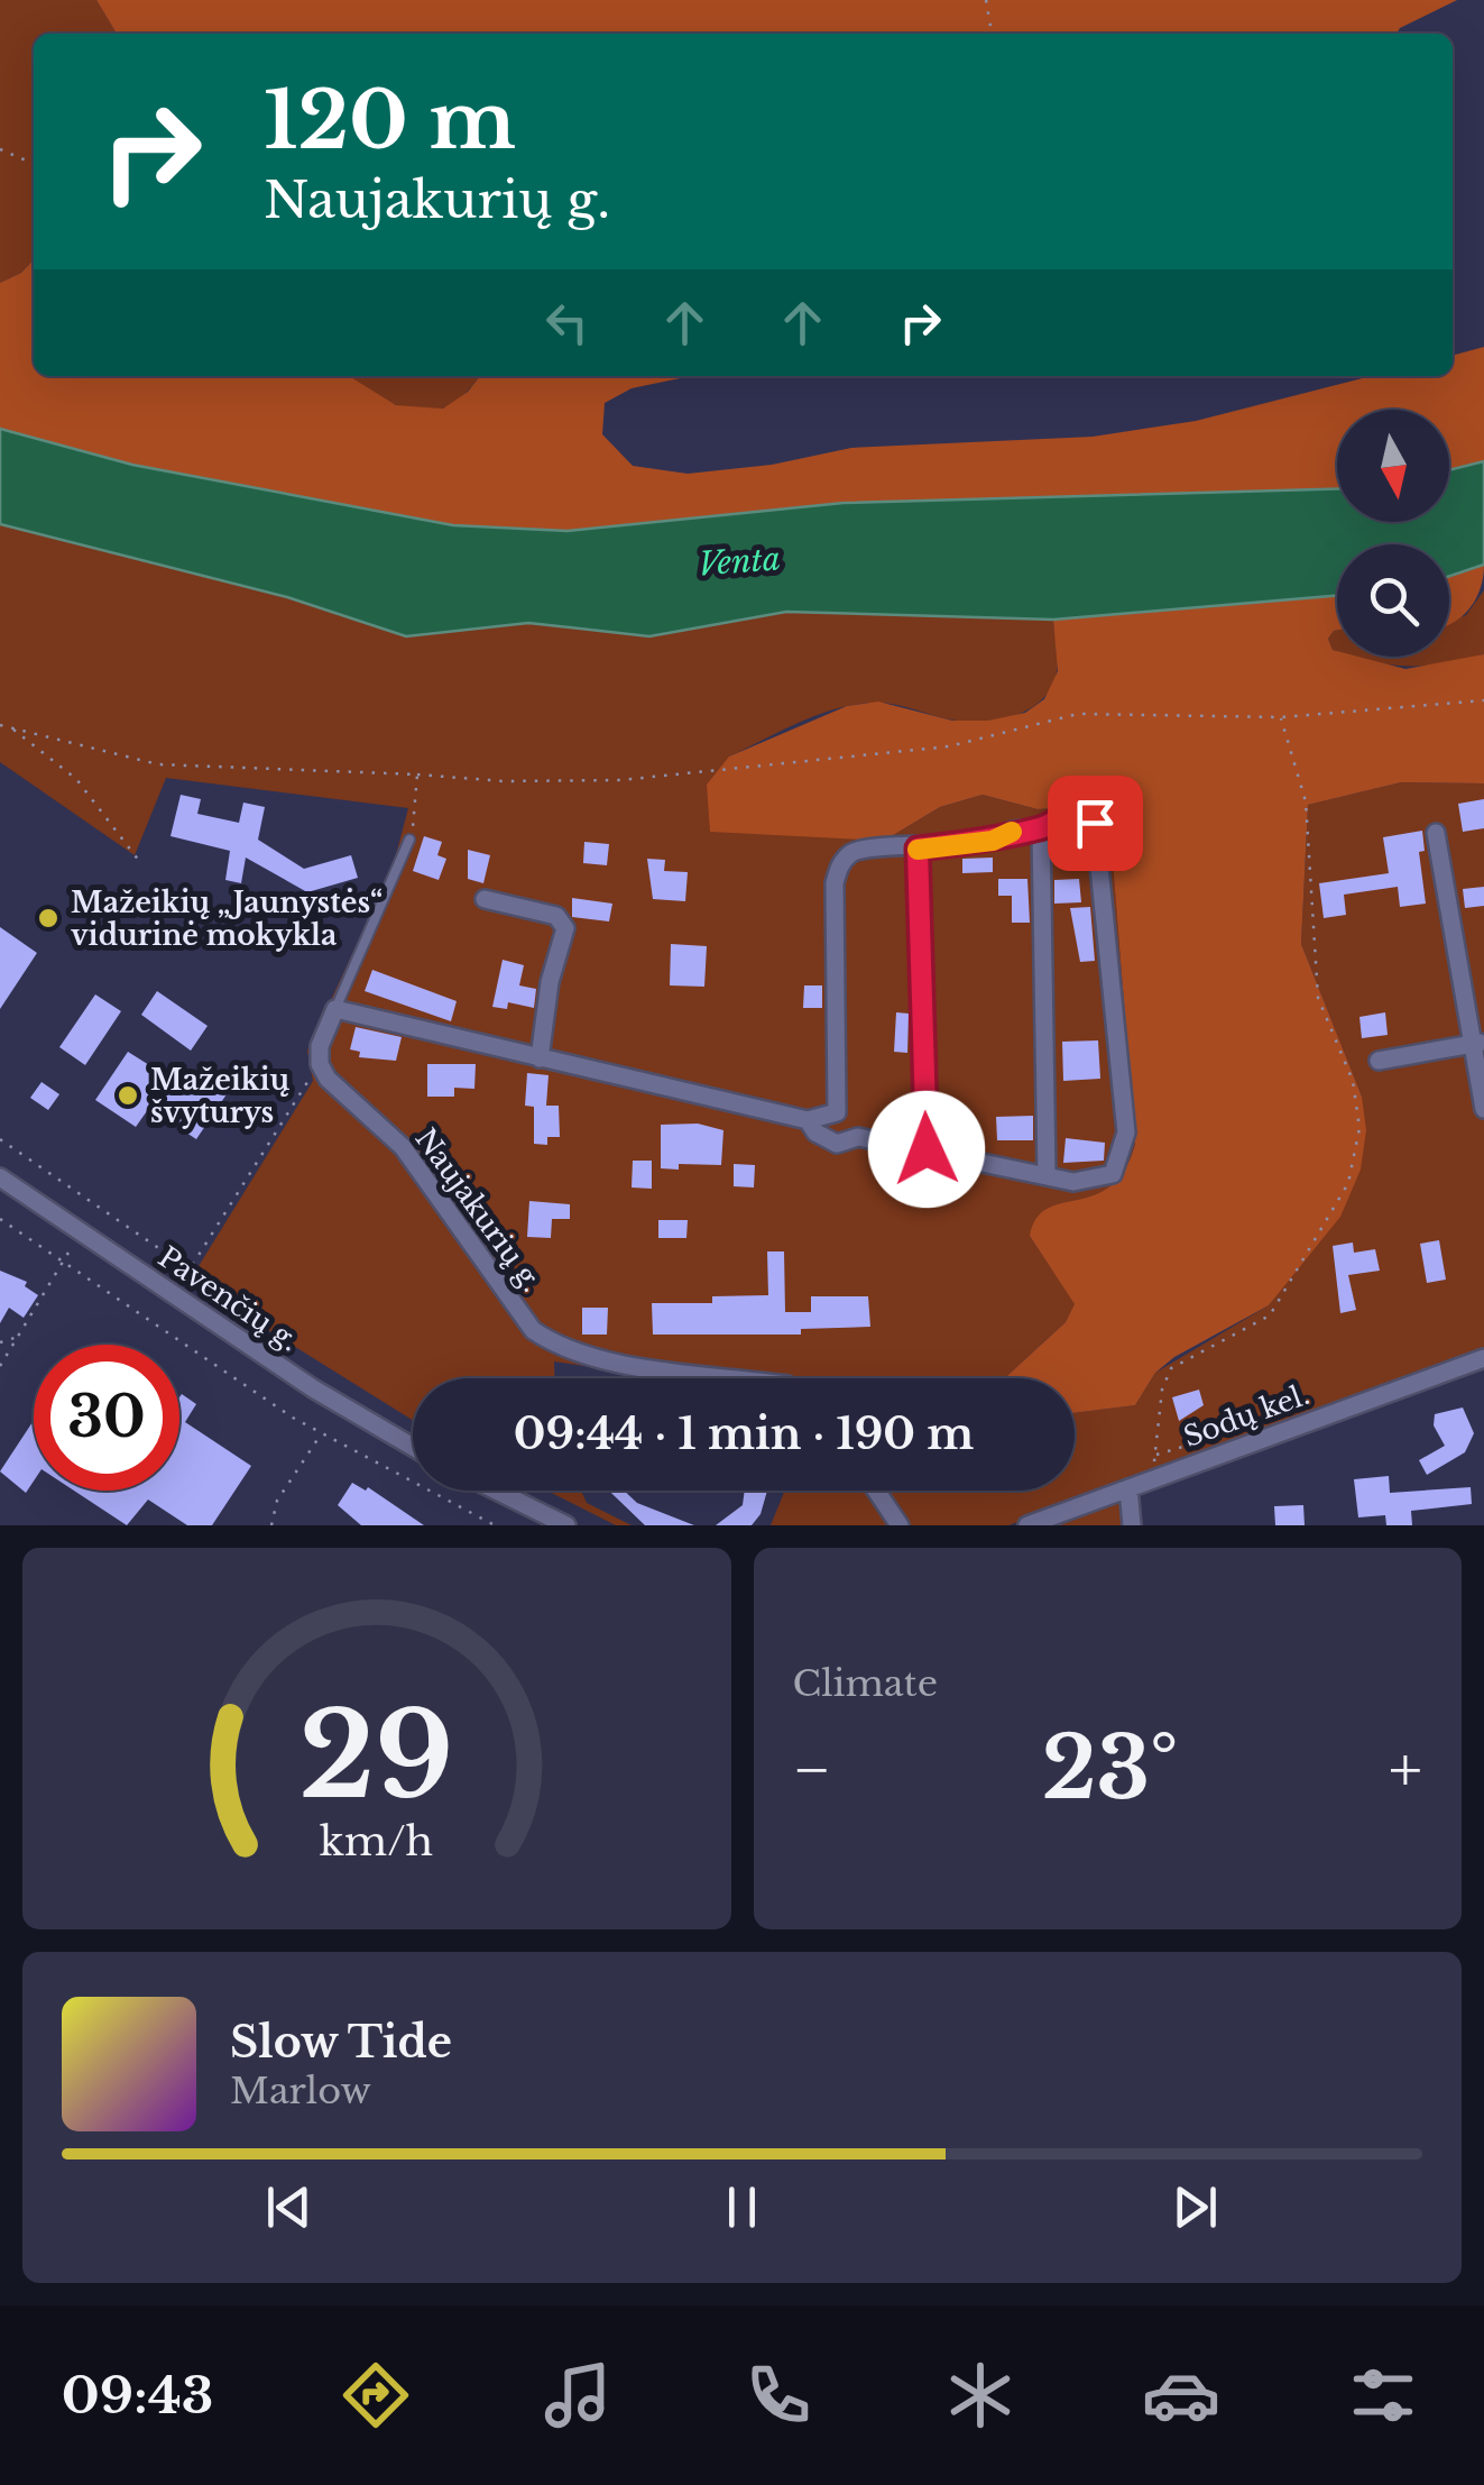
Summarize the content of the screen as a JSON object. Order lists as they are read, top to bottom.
{
  "streets": {
    "street": ["Naujakurių g.", "Pavenčių g.", "Sodų kel."]
  },
  "water": ["Venta"],
  "places": ["Mažeikių „Jaunystės“ vidurinė mokykla", "Mažeikių švyturys"],
  "north": "bottom",
  "page": {
    "turn": ["120 m", "Naujakurių g."],
    "limit": "30",
    "trip": "09:44 · 1 min · 190 m",
    "tile": "Climate",
    "heat": ["−", "23°", "+"],
    "song": ["Slow Tide", "Marlow"],
    "tabs": "09:43",
    "gauge": ["29", "km/h"]
  }
}
